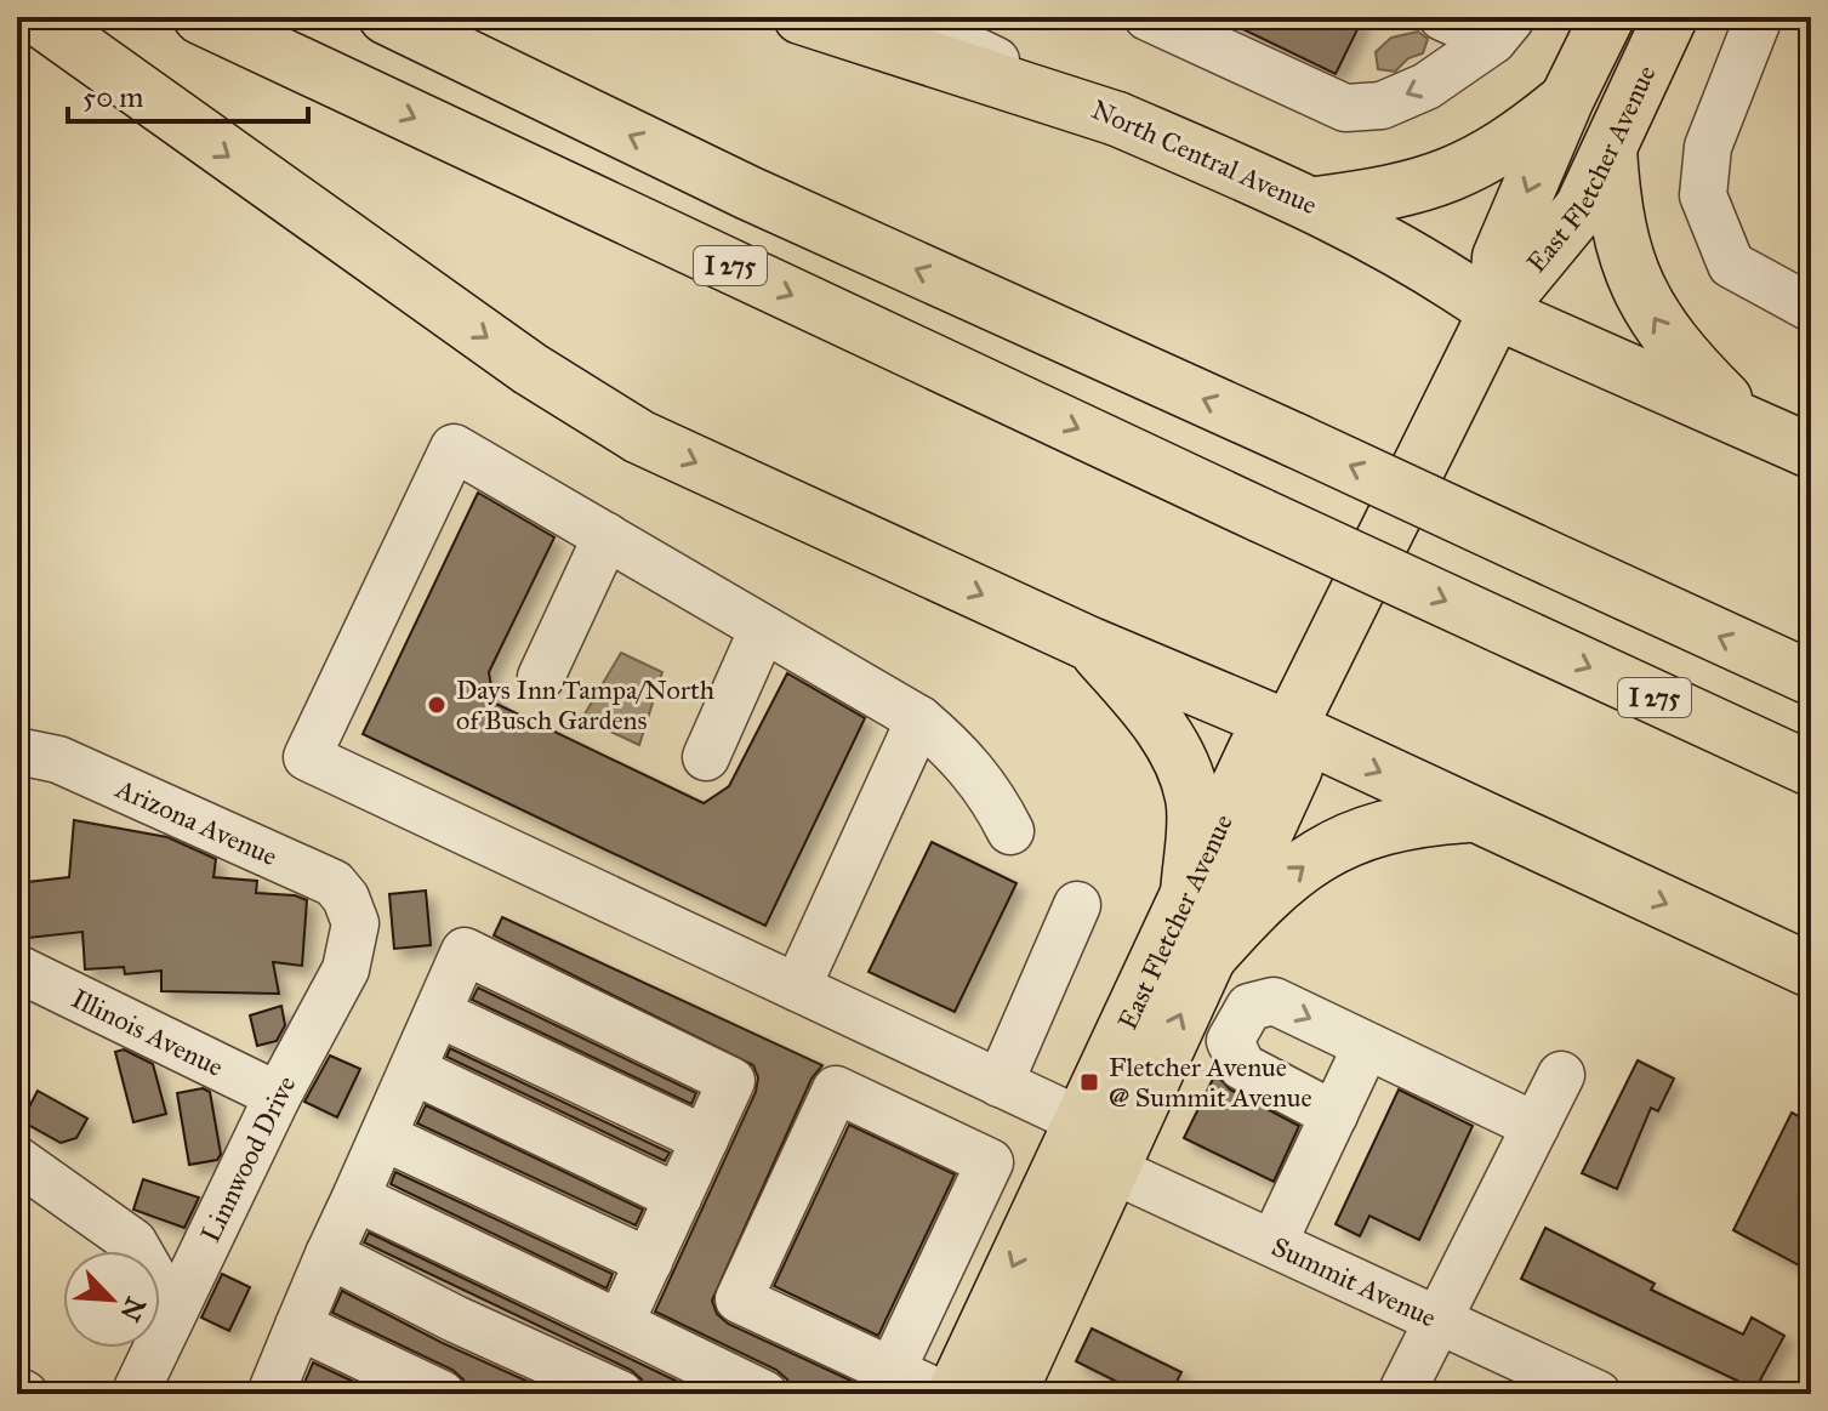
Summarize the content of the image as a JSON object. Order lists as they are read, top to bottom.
{
  "streets": {
    "main road": ["North Central Avenue", "East Fletcher Avenue", "I 275"],
    "street": [
      "Arizona Avenue",
      "Illinois Avenue",
      "Linnwood Drive",
      "Summit Avenue"
    ]
  },
  "crossings": [
    ["North Central Avenue", "East Fletcher Avenue"],
    ["East Fletcher Avenue", "Summit Avenue"],
    ["Arizona Avenue", "Linnwood Drive"],
    ["Illinois Avenue", "Linnwood Drive"]
  ],
  "places": {
    "other": ["Days Inn Tampa/North of Busch Gardens"],
    "transit": ["Fletcher Avenue @ Summit Avenue"]
  },
  "scale_bar": "50 m",
  "north": "bottom right"
}
